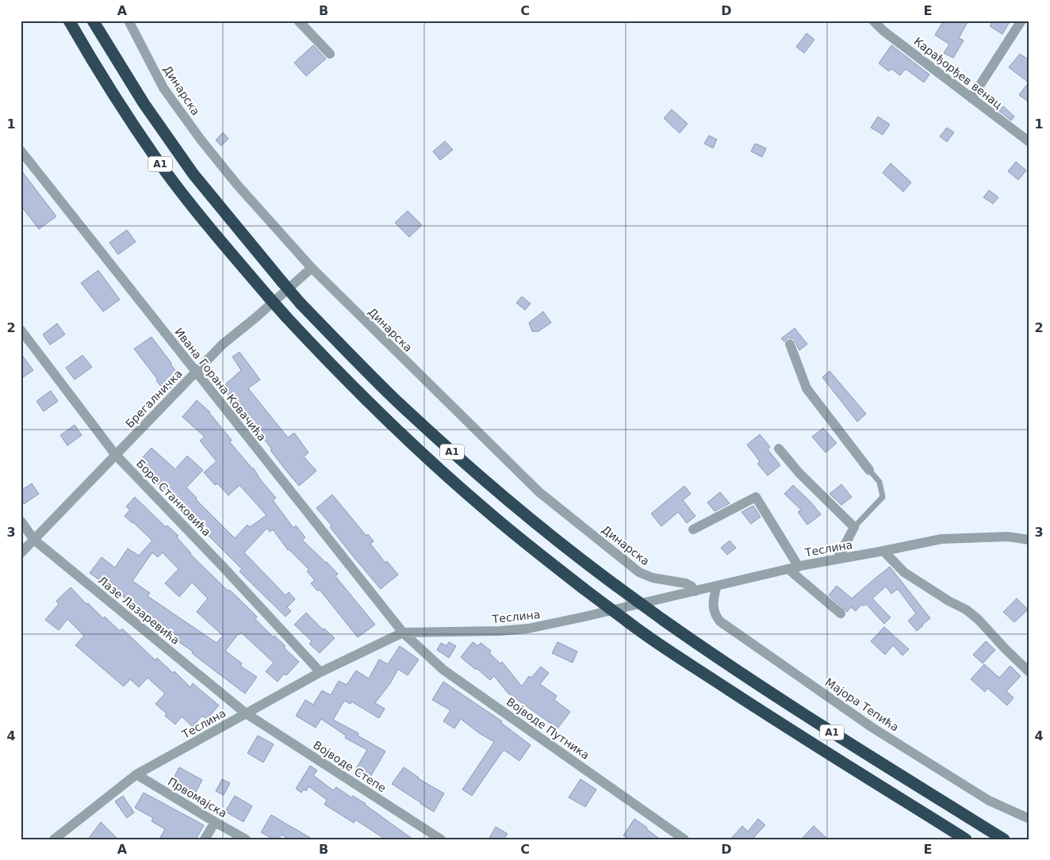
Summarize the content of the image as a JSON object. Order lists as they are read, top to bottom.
{
  "streets": {
    "highway": ["A1"],
    "street": [
      "Карађорђев венац",
      "Динарска",
      "Ивана Горана Ковачића",
      "Брегалничка",
      "Боре Станковића",
      "Теслина",
      "Лазе Лазаревића",
      "Мајора Тепића",
      "Војводе Путника",
      "Војводе Степе",
      "Првомајска"
    ]
  },
  "crossings": [
    ["Динарска", "Брегалничка"],
    ["Динарска", "Теслина"],
    ["Ивана Горана Ковачића", "Брегалничка"],
    ["Ивана Горана Ковачића", "Теслина"],
    ["Ивана Горана Ковачића", "Војводе Путника"],
    ["Брегалничка", "Боре Станковића"],
    ["Брегалничка", "Лазе Лазаревића"],
    ["Боре Станковића", "Теслина"],
    ["Теслина", "Лазе Лазаревића"],
    ["Теслина", "Мајора Тепића"],
    ["Теслина", "Војводе Путника"],
    ["Теслина", "Војводе Степе"],
    ["Теслина", "Првомајска"],
    ["Лазе Лазаревића", "Војводе Степе"]
  ],
  "grid": {
    "columns": [
      "A",
      "B",
      "C",
      "D",
      "E"
    ],
    "rows": [
      "1",
      "2",
      "3",
      "4"
    ]
  }
}
